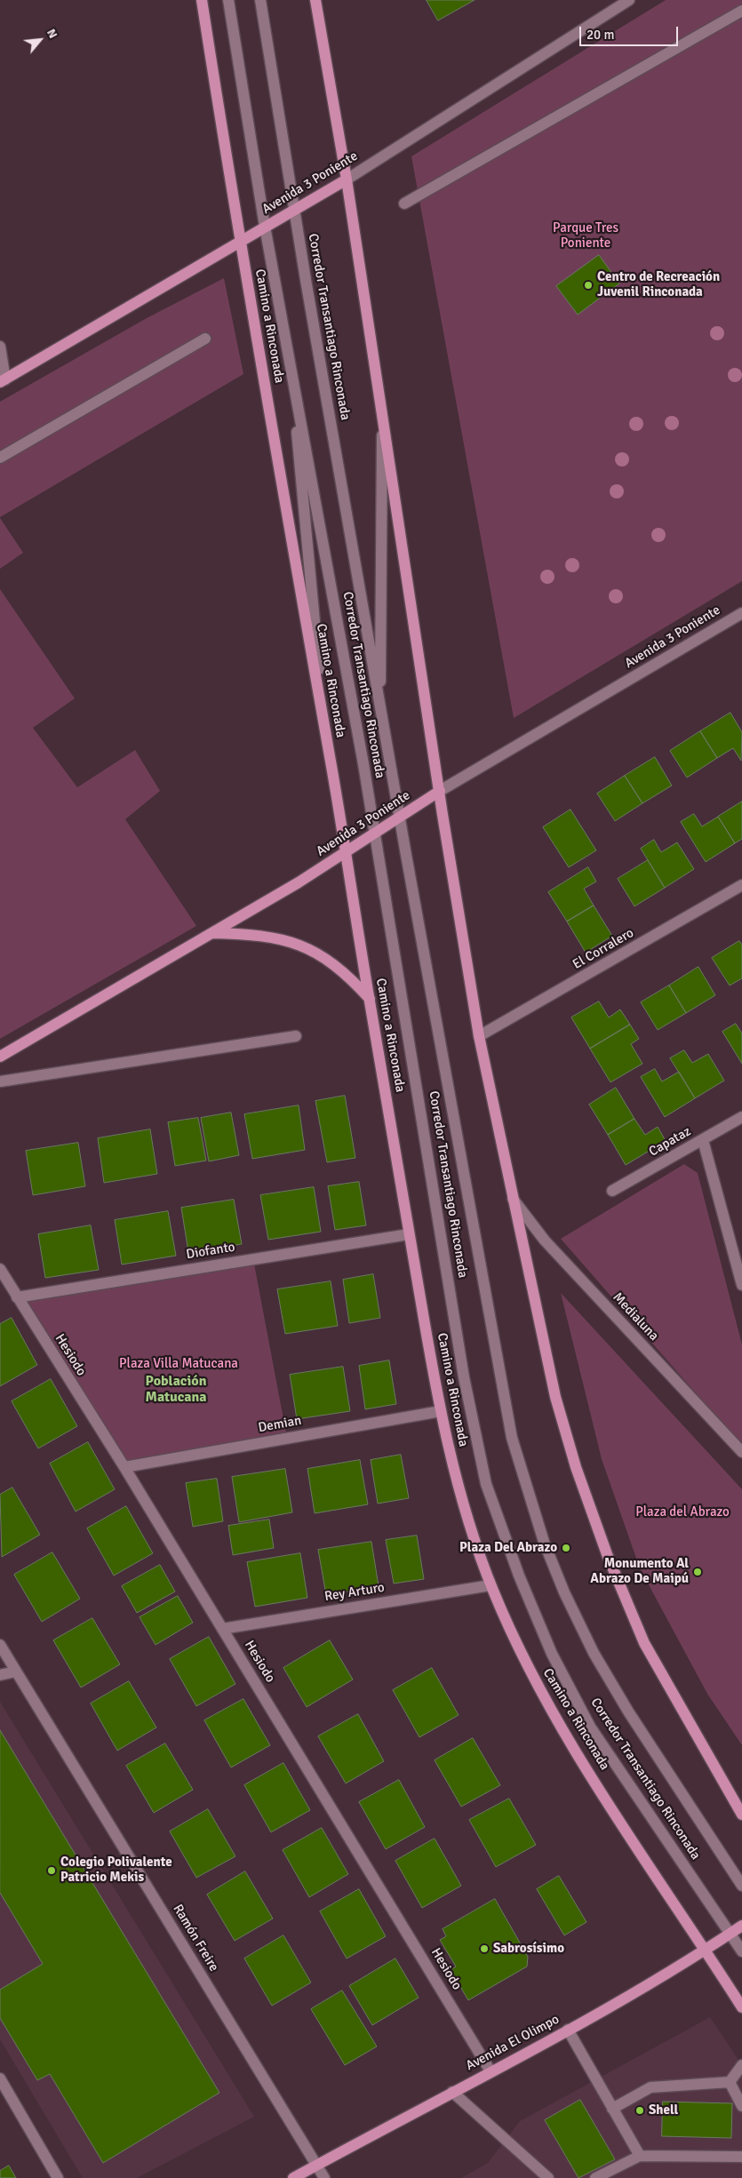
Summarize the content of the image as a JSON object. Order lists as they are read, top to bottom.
{
  "streets": {
    "main road": ["Avenida 3 Poniente", "Camino a Rinconada", "Avenida El Olimpo"],
    "street": [
      "Corredor Transantiago Rinconada",
      "El Corralero",
      "Capataz",
      "Diofanto",
      "Medialuna",
      "Hesiodo",
      "Demian",
      "Rey Arturo",
      "Ramón Freire"
    ]
  },
  "crossings": [
    ["Avenida 3 Poniente", "Camino a Rinconada"],
    ["Avenida 3 Poniente", "Corredor Transantiago Rinconada"],
    ["Camino a Rinconada", "Corredor Transantiago Rinconada"],
    ["Camino a Rinconada", "Diofanto"],
    ["Camino a Rinconada", "Demian"],
    ["Camino a Rinconada", "Rey Arturo"],
    ["Camino a Rinconada", "Avenida El Olimpo"],
    ["Corredor Transantiago Rinconada", "Avenida El Olimpo"],
    ["Diofanto", "Hesiodo"],
    ["Hesiodo", "Demian"],
    ["Hesiodo", "Rey Arturo"],
    ["Hesiodo", "Avenida El Olimpo"],
    ["Ramón Freire", "Avenida El Olimpo"]
  ],
  "districts": ["Población Matucana"],
  "parks": ["Parque Tres Poniente", "Plaza Villa Matucana", "Plaza del Abrazo"],
  "places": [
    "Centro de Recreación Juvenil Rinconada",
    "Plaza Del Abrazo",
    "Monumento Al Abrazo De Maipú",
    "Colegio Polivalente Patricio Mekis",
    "Sabrosísimo",
    "Shell"
  ],
  "scale_bar": "20 m",
  "north": "top right"
}
